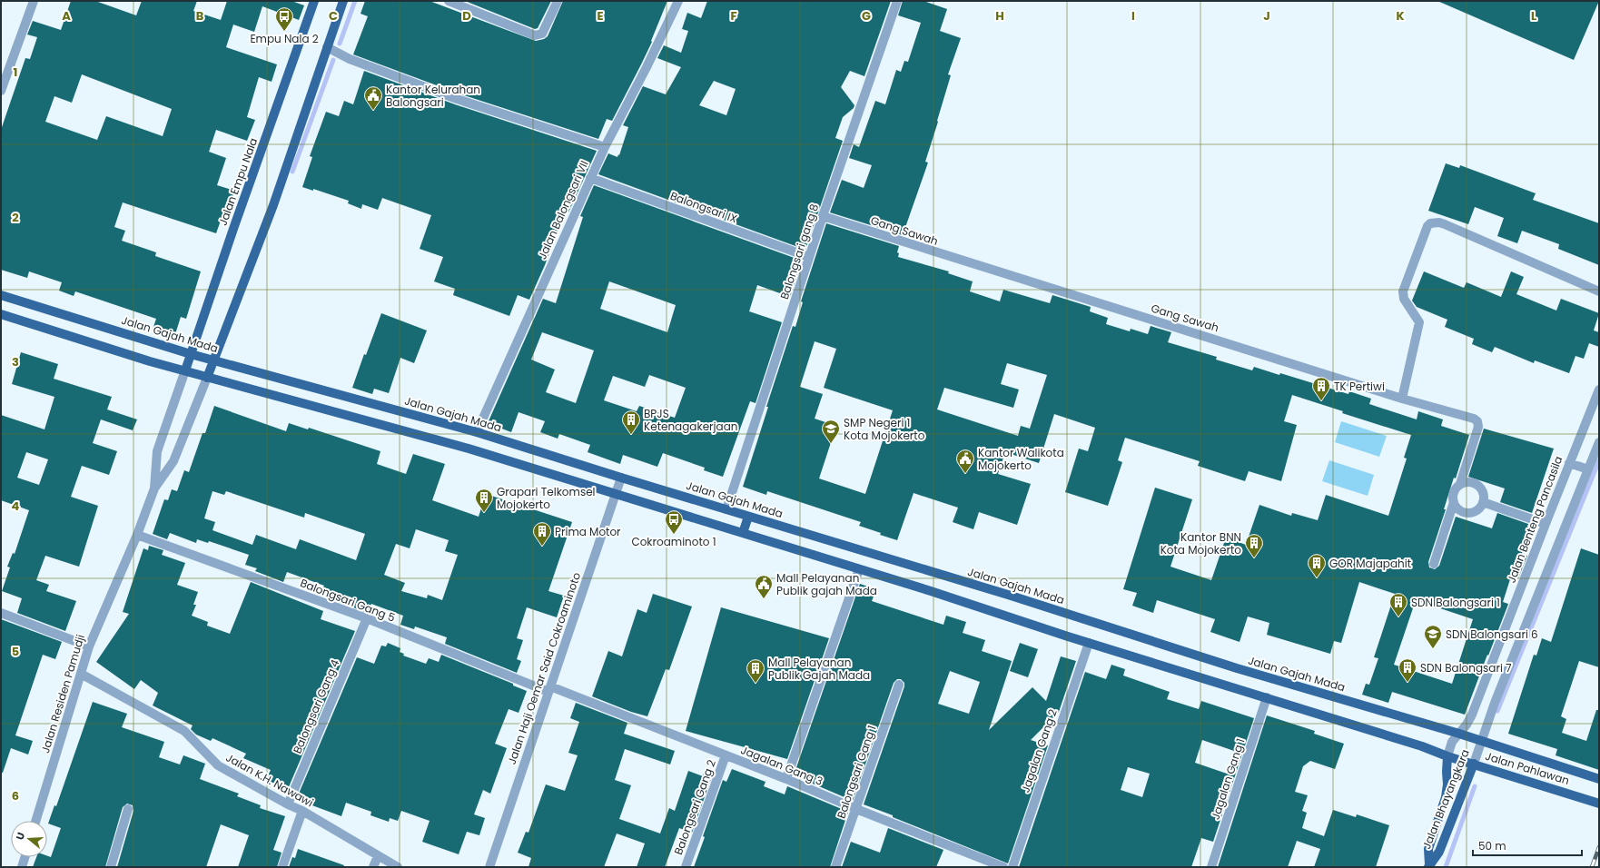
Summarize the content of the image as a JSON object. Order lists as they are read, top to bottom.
{
  "streets": {
    "main road": [
      "Jalan Empu Nala",
      "Jalan Gajah Mada",
      "Jalan Residen Pamudji",
      "Jalan Pahlawan",
      "Jalan Bhayangkara"
    ],
    "street": [
      "Balongsari IX",
      "Jalan Balongsari VII",
      "Gang Sawah",
      "Balongsari gang 8",
      "Jalan Benteng Pancasila",
      "Balongsari Gang 5",
      "Jalan Haji Oemar Said Cokroaminoto",
      "Balongsari Gang 4",
      "Jagalan Gang 2",
      "Jagalan Gang 3",
      "Balongsari Gang 1",
      "Jagalan Gang 1",
      "Jalan K.H. Nawawi",
      "Balongsari Gang 2"
    ]
  },
  "crossings": [
    ["Jalan Empu Nala", "Jalan Gajah Mada"],
    ["Jalan Empu Nala", "Jalan Residen Pamudji"],
    ["Balongsari IX", "Jalan Balongsari VII"],
    ["Balongsari IX", "Balongsari gang 8"],
    ["Jalan Balongsari VII", "Jalan Gajah Mada"],
    ["Gang Sawah", "Balongsari gang 8"],
    ["Balongsari gang 8", "Jalan Gajah Mada"],
    ["Jalan Gajah Mada", "Jalan Benteng Pancasila"],
    ["Jalan Gajah Mada", "Jalan Haji Oemar Said Cokroaminoto"],
    ["Jalan Gajah Mada", "Jalan Residen Pamudji"],
    ["Jalan Gajah Mada", "Jalan Pahlawan"],
    ["Jalan Benteng Pancasila", "Jalan Pahlawan"],
    ["Jalan Benteng Pancasila", "Jalan Bhayangkara"],
    ["Balongsari Gang 5", "Jalan Haji Oemar Said Cokroaminoto"],
    ["Balongsari Gang 5", "Jalan Residen Pamudji"],
    ["Balongsari Gang 5", "Balongsari Gang 4"],
    ["Balongsari Gang 5", "Jagalan Gang 3"],
    ["Jalan Haji Oemar Said Cokroaminoto", "Jagalan Gang 3"],
    ["Jalan Residen Pamudji", "Jalan K.H. Nawawi"],
    ["Balongsari Gang 4", "Jalan K.H. Nawawi"],
    ["Jagalan Gang 3", "Balongsari Gang 1"],
    ["Jagalan Gang 3", "Balongsari Gang 2"],
    ["Jalan Pahlawan", "Jalan Bhayangkara"]
  ],
  "places": {
    "bus stop": ["Empu Nala 2", "Cokroaminoto 1"],
    "public building": ["Kantor Kelurahan Balongsari", "Kantor Walikota Mojokerto", "Mall Pelayanan Publik gajah Mada"],
    "building": [
      "TK Pertiwi",
      "BPJS Ketenagakerjaan",
      "Grapari Telkomsel Mojokerto",
      "Prima Motor",
      "Kantor BNN Kota Mojokerto",
      "GOR Majapahit",
      "SDN Balongsari 1",
      "SDN Balongsari 7",
      "Mall Pelayanan Publik Gajah Mada"
    ],
    "school or university": ["SMP Negeri 1 Kota Mojokerto", "SDN Balongsari 6"]
  },
  "scale_bar": "50 m",
  "north": "left",
  "grid": {
    "columns": [
      "A",
      "B",
      "C",
      "D",
      "E",
      "F",
      "G",
      "H",
      "I",
      "J",
      "K",
      "L"
    ],
    "rows": [
      "1",
      "2",
      "3",
      "4",
      "5",
      "6"
    ]
  }
}
